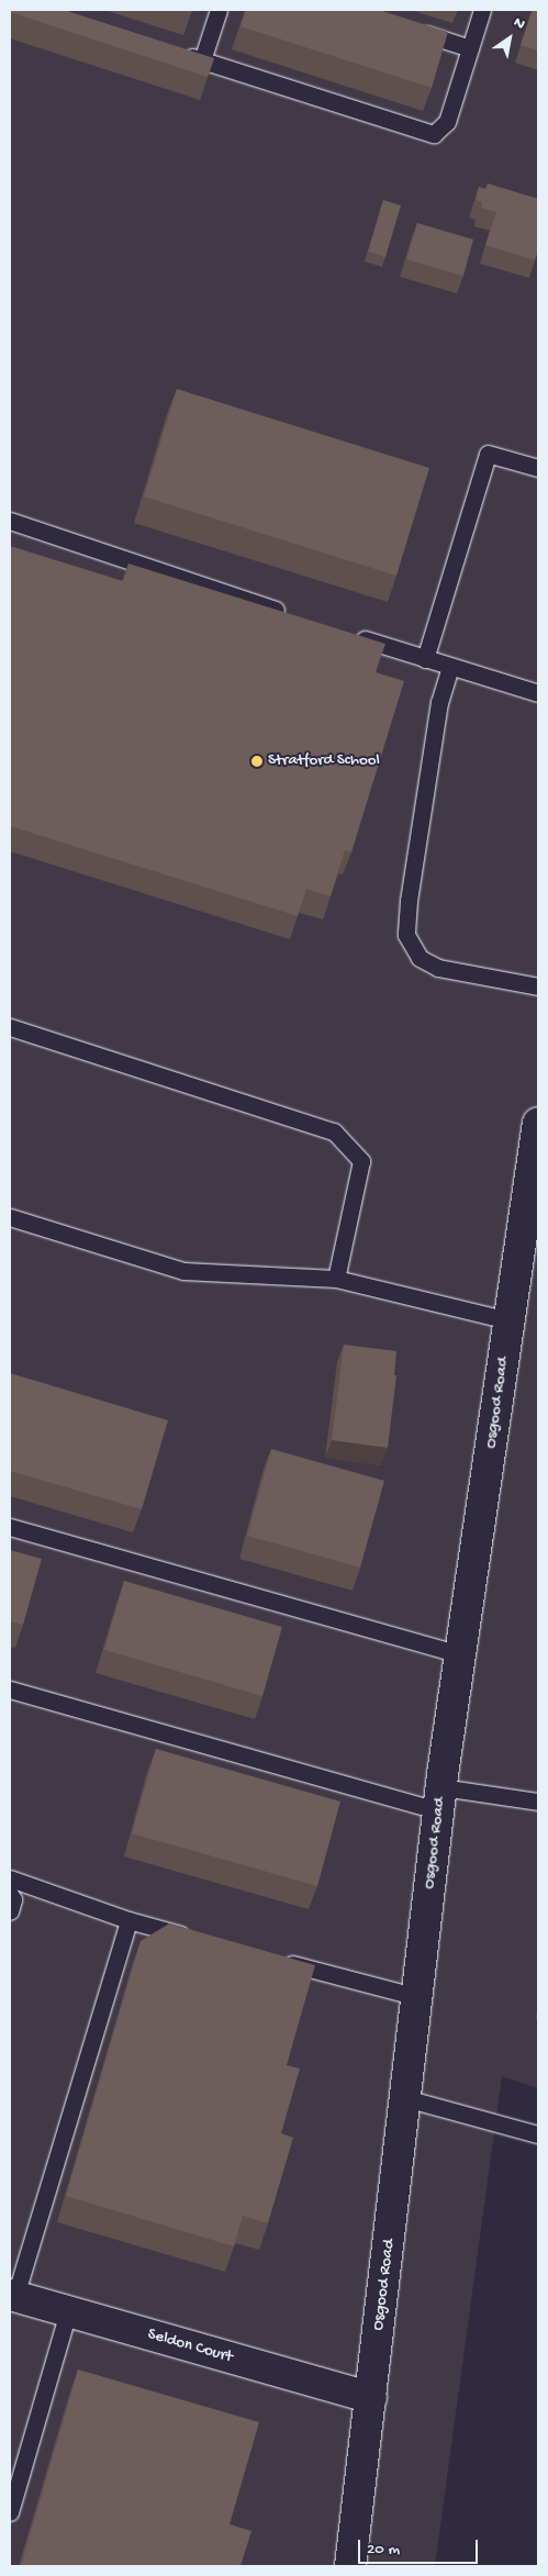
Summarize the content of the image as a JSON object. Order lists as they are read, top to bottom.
{
  "streets": {
    "main road": ["Osgood Road", "Seldon Court"]
  },
  "crossings": [
    ["Osgood Road", "Seldon Court"]
  ],
  "places": ["Stratford School"],
  "scale_bar": "20 m",
  "north": "top right"
}
